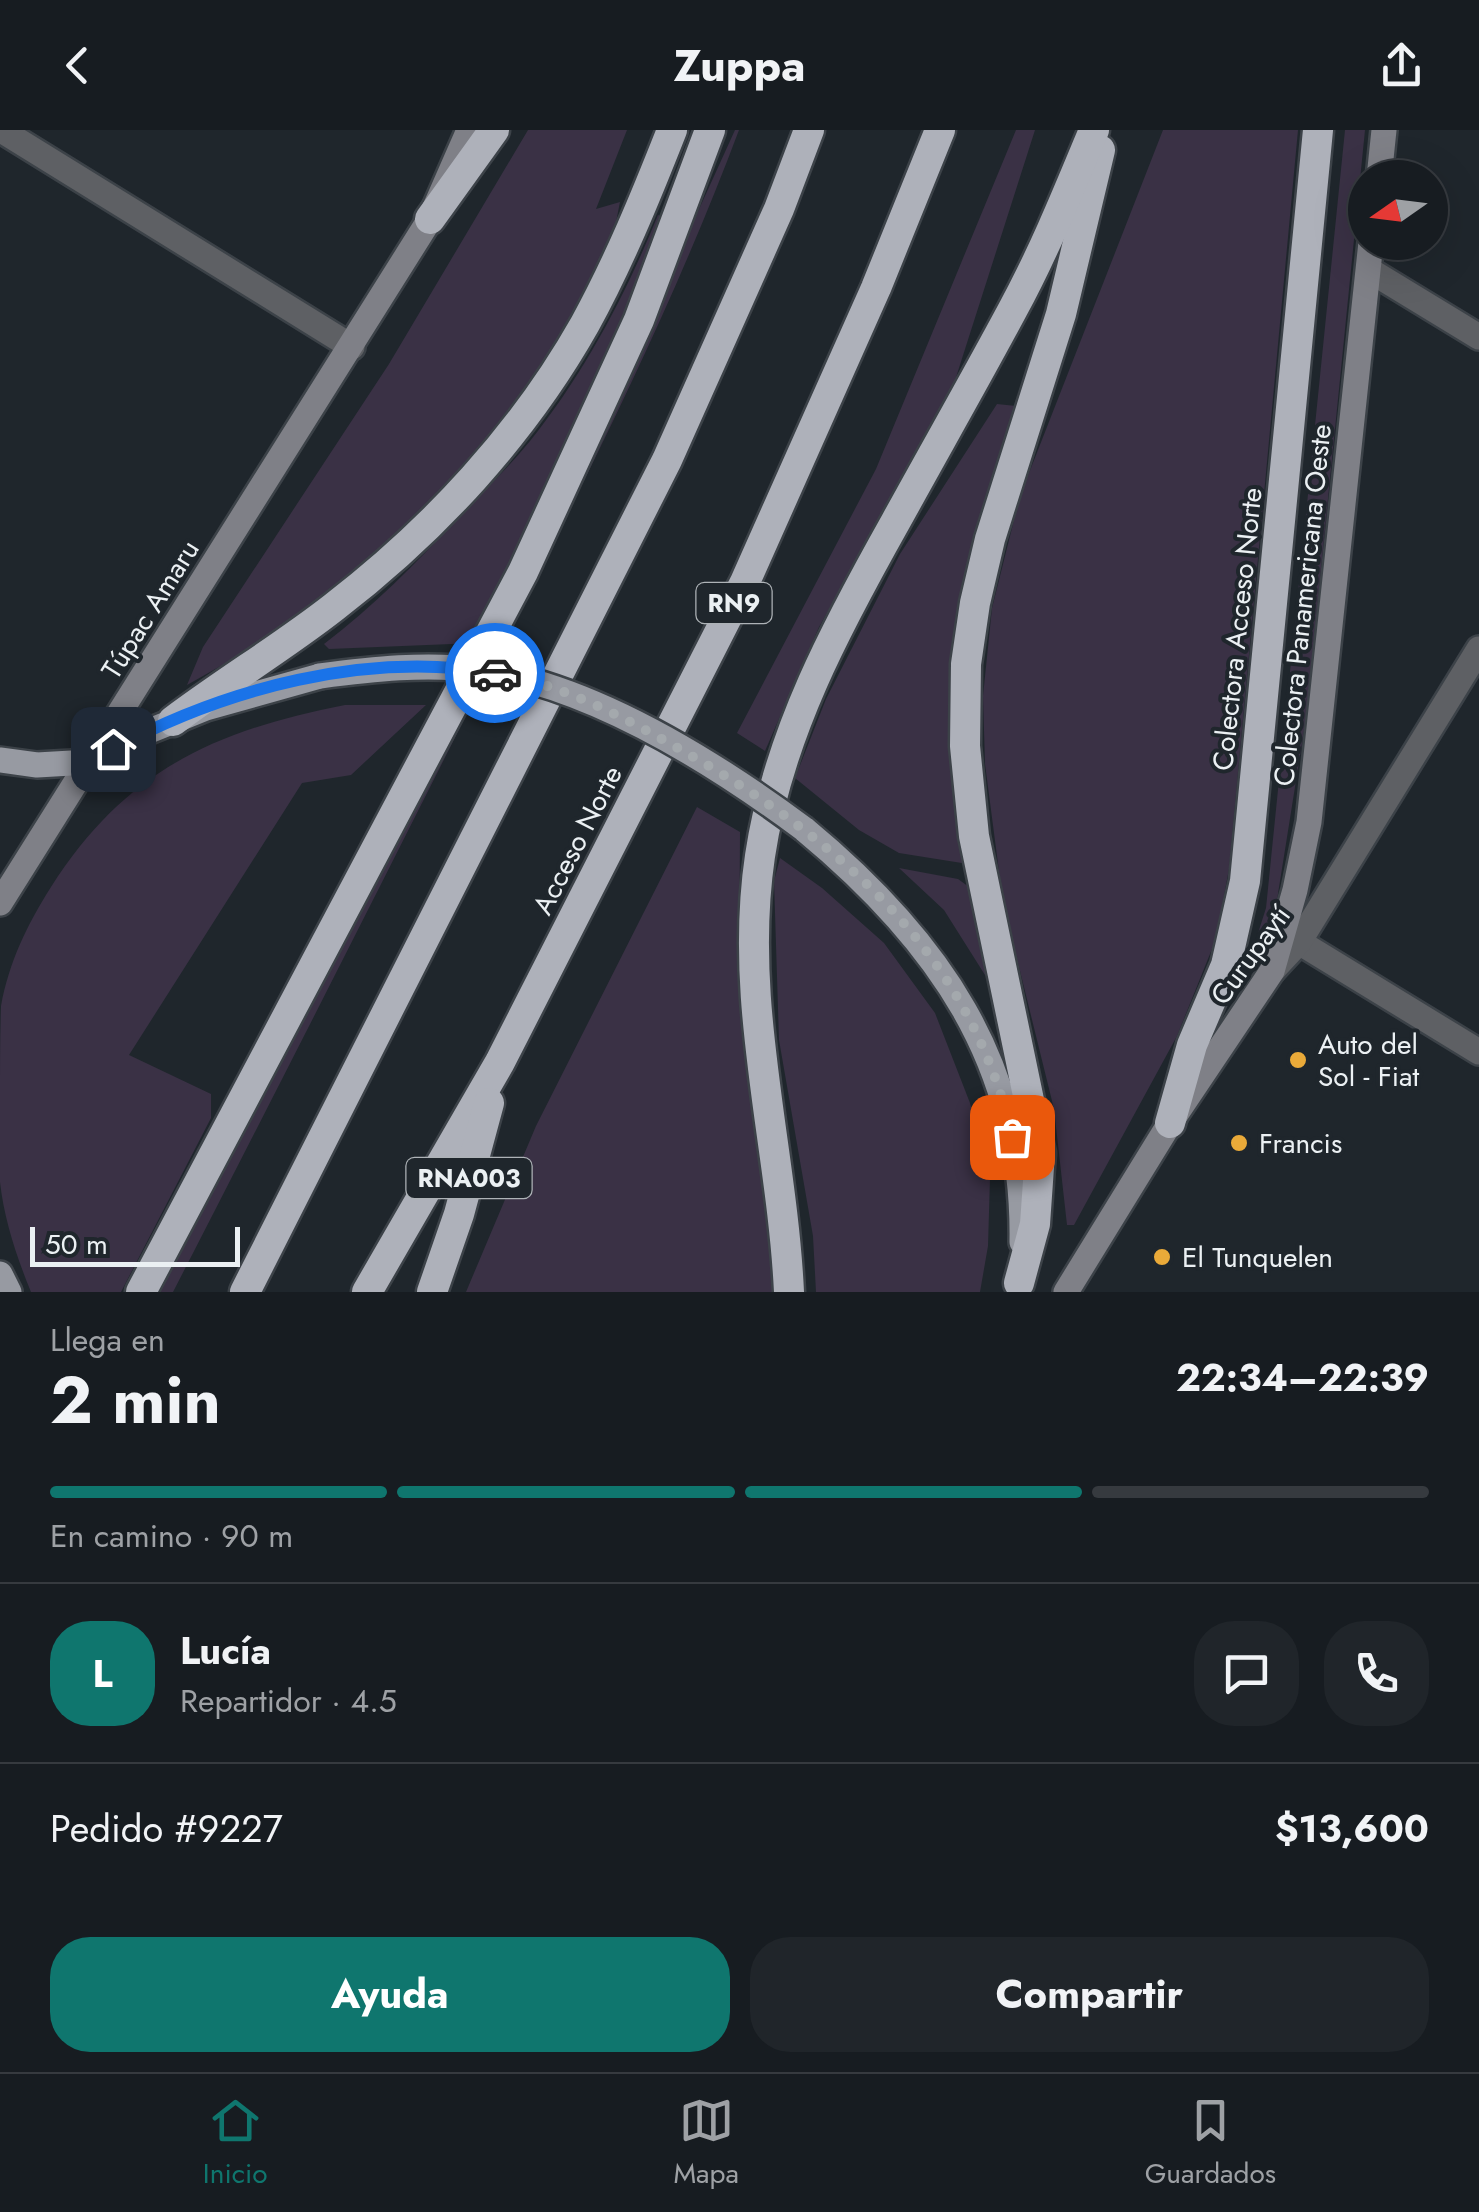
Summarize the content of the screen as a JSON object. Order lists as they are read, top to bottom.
{
  "streets": {
    "highway": [
      "RN9",
      "Colectora Acceso Norte",
      "Acceso Norte",
      "RNA003"
    ],
    "street": ["Colectora Panamericana Oeste", "Túpac Amaru", "Curupaytí"]
  },
  "crossings": [
    ["Colectora Panamericana Oeste", "Curupaytí"],
    ["Colectora Acceso Norte", "Curupaytí"],
    ["Acceso Norte", "RNA003"]
  ],
  "places": ["Auto del Sol - Fiat", "Francis", "El Tunquelen"],
  "scale_bar": "50 m",
  "north": "left",
  "page": {
    "header": "Zuppa",
    "scale": "50 m",
    "heading": ["2 min", "Llega en", "22:34–22:39"],
    "panel": [
      "Lucía",
      "Repartidor · 4.5",
      "Pedido #9227",
      "$13,600"
    ],
    "bar": "En camino · 90 m",
    "round": "L",
    "buttons": ["Ayuda", "Compartir"],
    "tabs": ["Inicio", "Mapa", "Guardados"]
  }
}
